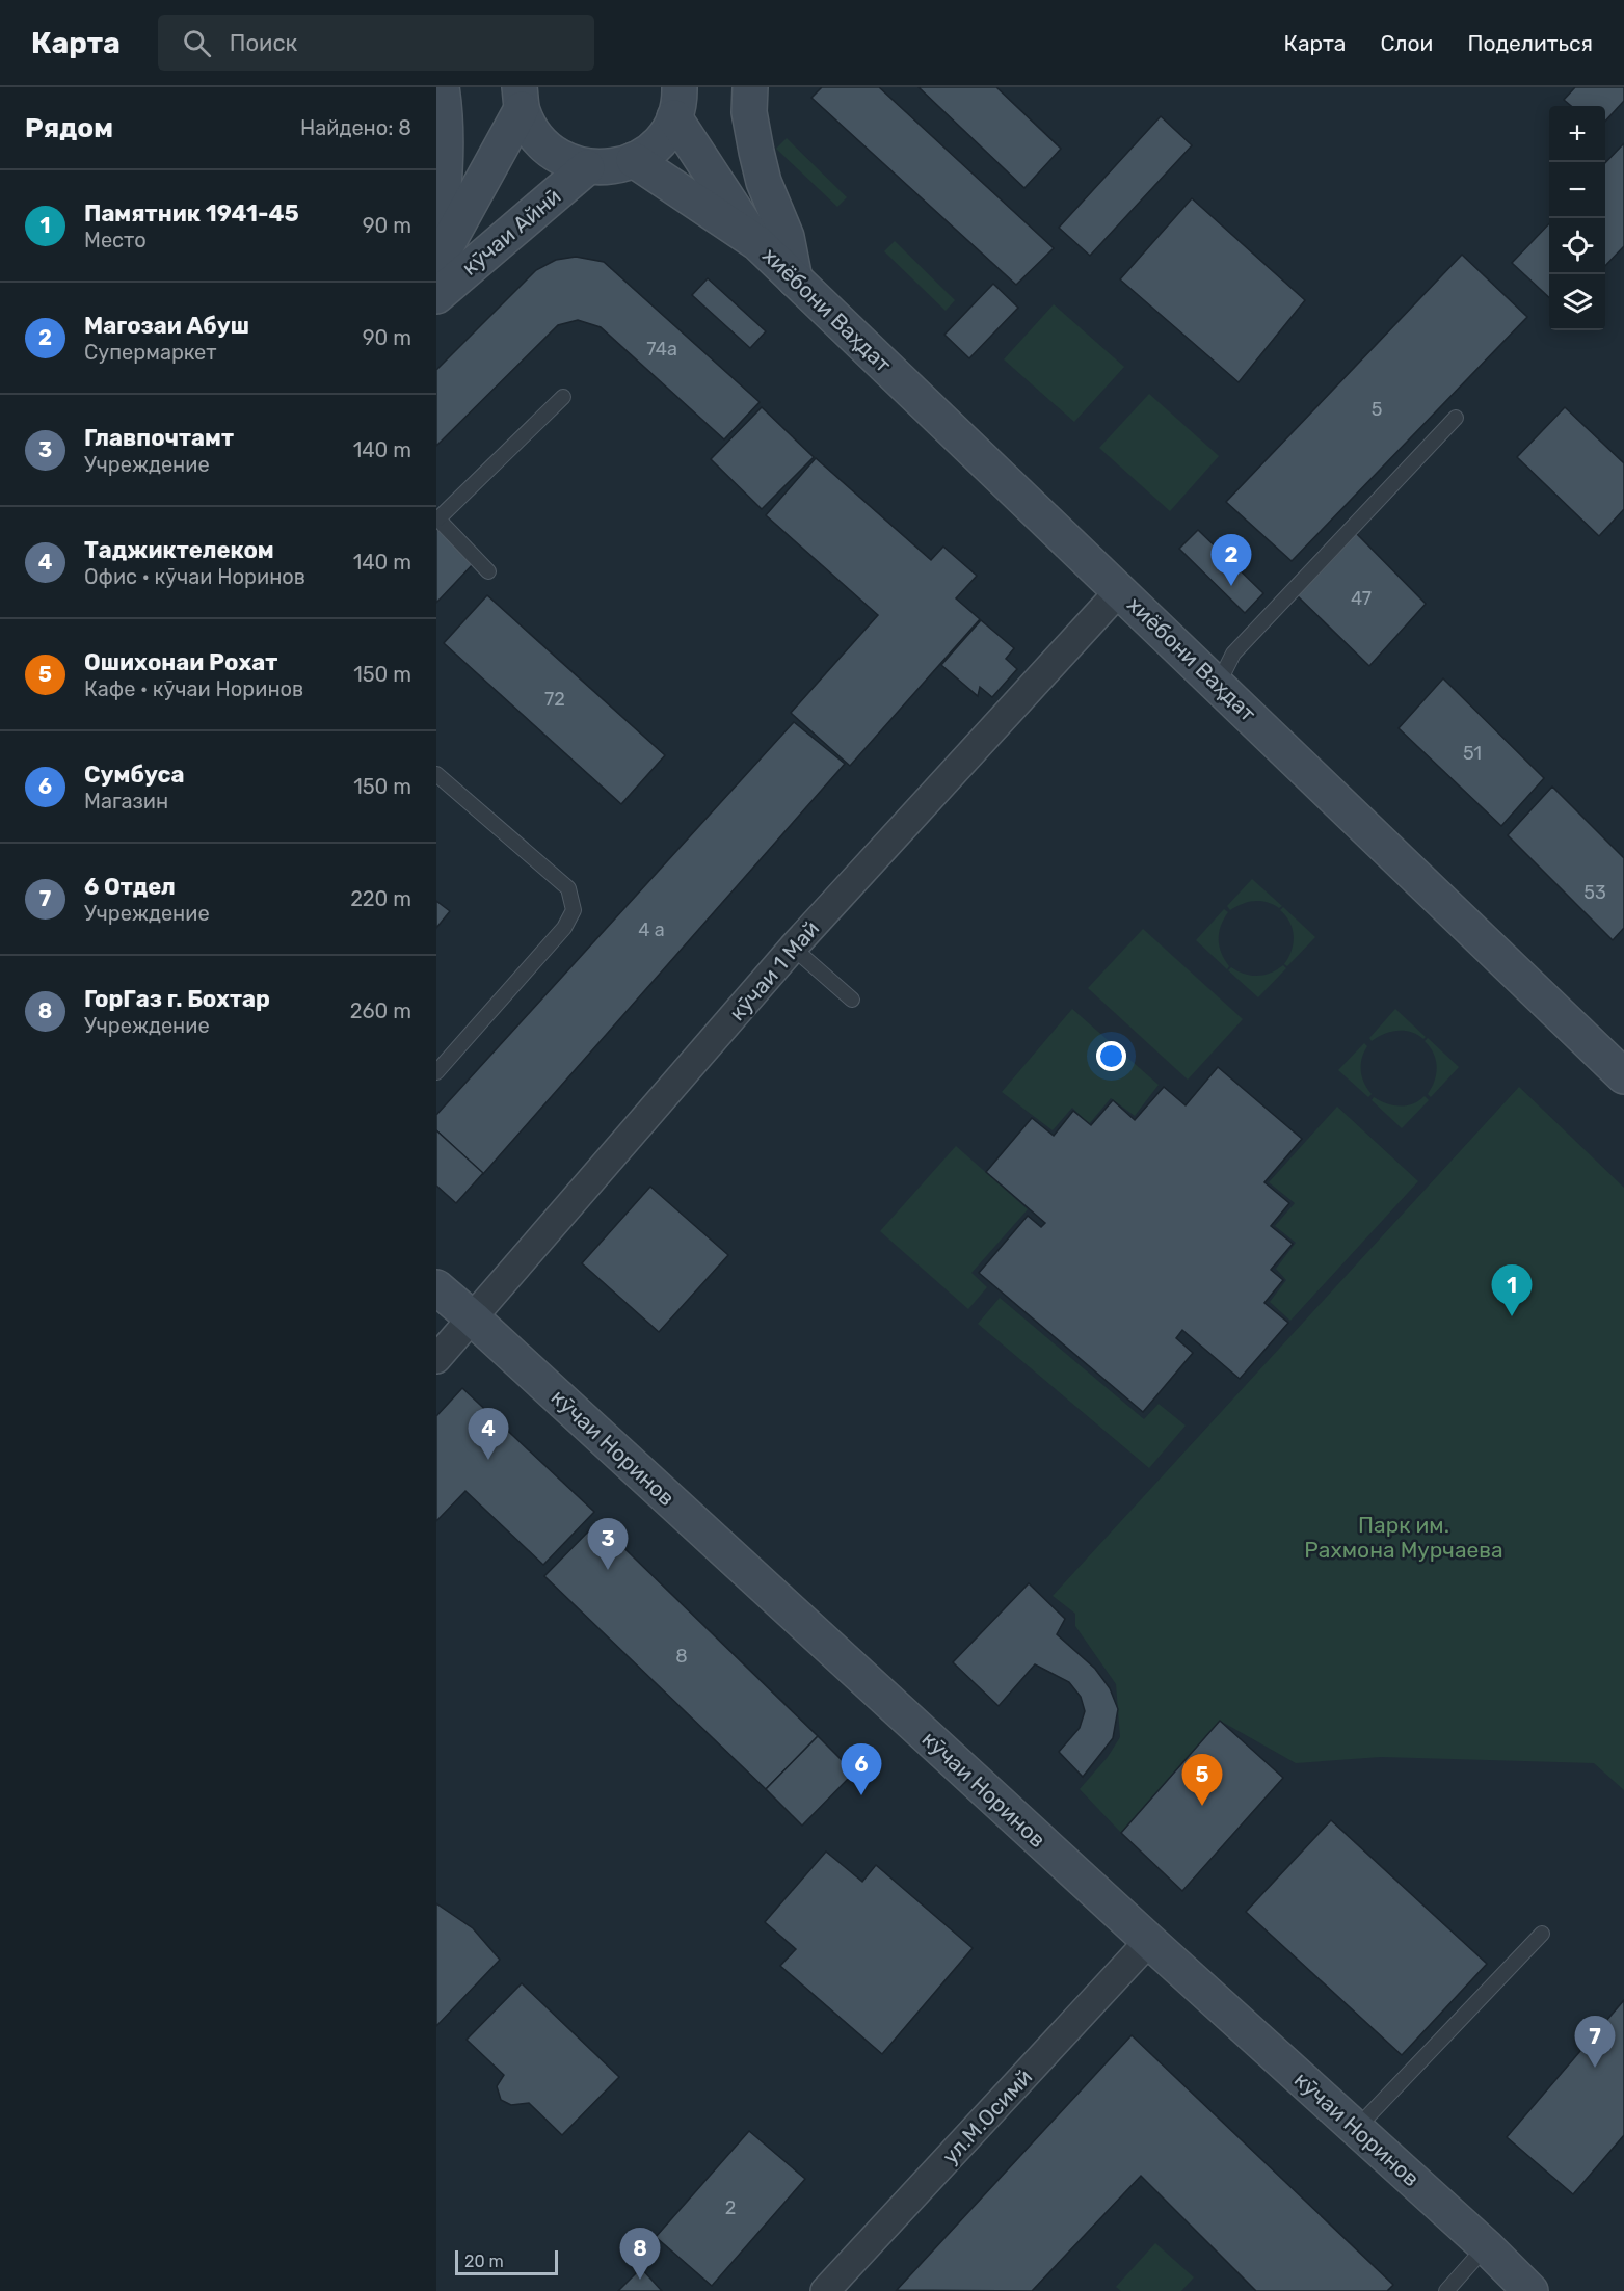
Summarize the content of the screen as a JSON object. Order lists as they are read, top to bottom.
{
  "streets": {
    "street": [
      "кӯчаи Айнӣ",
      "хиёбони Ваҳдат",
      "кӯчаи 1 Май",
      "кӯчаи Норинов",
      "ул.М.Осимй"
    ]
  },
  "crossings": [
    ["хиёбони Ваҳдат", "кӯчаи 1 Май"],
    ["кӯчаи 1 Май", "кӯчаи Норинов"],
    ["кӯчаи Норинов", "ул.М.Осимй"]
  ],
  "parks": ["Парк им. Рахмона Мурчаева"],
  "house_numbers": [
    "74а",
    "5",
    "47",
    "72",
    "51",
    "53",
    "4 a",
    "8",
    "2"
  ],
  "scale_bar": "20 m",
  "page": {
    "header": "Карта",
    "search": "Поиск",
    "nav": ["Карта", "Слои", "Поделиться"],
    "heading": ["Рядом", "Найдено: 8"],
    "map_buttons": ["+", "−"],
    "list": [
      {
        "mark": "1",
        "name": "Памятник 1941-45",
        "note": "Место",
        "value": "90 m"
      },
      {
        "mark": "2",
        "name": "Магозаи Абуш",
        "note": "Супермаркет",
        "value": "90 m"
      },
      {
        "mark": "3",
        "name": "Главпочтамт",
        "note": "Учреждение",
        "value": "140 m"
      },
      {
        "mark": "4",
        "name": "Таджиктелеком",
        "note": "Офис · кӯчаи Норинов",
        "value": "140 m"
      },
      {
        "mark": "5",
        "name": "Ошихонаи Рохат",
        "note": "Кафе · кӯчаи Норинов",
        "value": "150 m"
      },
      {
        "mark": "6",
        "name": "Сумбуса",
        "note": "Магазин",
        "value": "150 m"
      },
      {
        "mark": "7",
        "name": "6 Отдел",
        "note": "Учреждение",
        "value": "220 m"
      },
      {
        "mark": "8",
        "name": "ГорГаз г. Бохтар",
        "note": "Учреждение",
        "value": "260 m"
      }
    ],
    "pins": [
      "2",
      "1",
      "4",
      "3",
      "6",
      "5",
      "7",
      "8"
    ],
    "scale": "20 m"
  }
}
